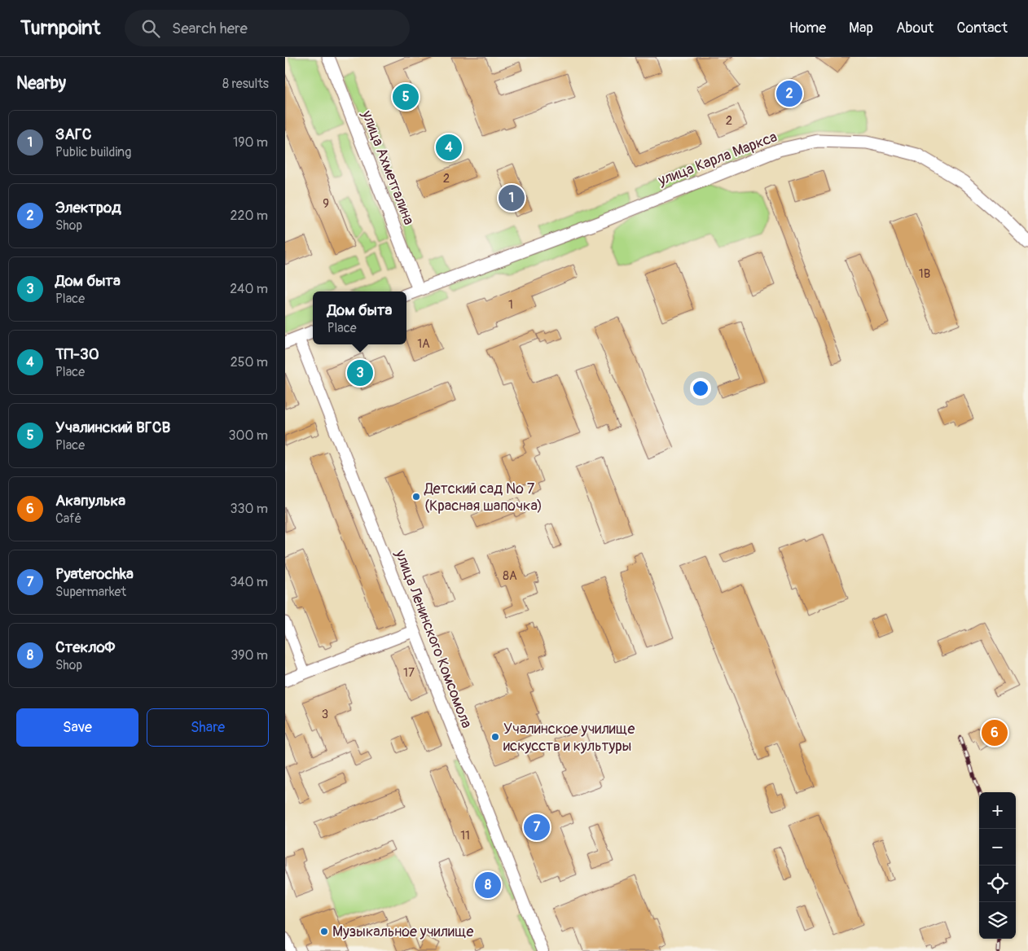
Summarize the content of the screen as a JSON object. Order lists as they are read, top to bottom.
{
  "streets": {
    "main road": ["улица Карла Маркса", "улица Ахметгалина"],
    "street": ["улица Ленинского Комсомола"]
  },
  "crossings": [
    ["улица Карла Маркса", "улица Ахметгалина"]
  ],
  "places": ["Детский сад № 7 (Красная шапочка)", "Учалинское училище искусств и культуры", "Музыкальное училище"],
  "house_numbers": [
    "2",
    "2",
    "9",
    "1В",
    "1",
    "1А",
    "8А",
    "17",
    "3",
    "11"
  ],
  "page": {
    "header": "Turnpoint",
    "search": "Search here",
    "nav": [
      "Home",
      "Map",
      "About",
      "Contact"
    ],
    "heading": ["Nearby", "8 results"],
    "pins": [
      "2",
      "5",
      "4",
      "1",
      "3",
      "6",
      "7",
      "8"
    ],
    "list": [
      {
        "mark": "1",
        "name": "ЗАГС",
        "note": "Public building",
        "value": "190 m"
      },
      {
        "mark": "2",
        "name": "Электрод",
        "note": "Shop",
        "value": "220 m"
      },
      {
        "mark": "3",
        "name": "Дом быта",
        "note": "Place",
        "value": "240 m"
      },
      {
        "mark": "4",
        "name": "ТП-30",
        "note": "Place",
        "value": "250 m"
      },
      {
        "mark": "5",
        "name": "Учалинский ВГСВ",
        "note": "Place",
        "value": "300 m"
      },
      {
        "mark": "6",
        "name": "Акапулька",
        "note": "Café",
        "value": "330 m"
      },
      {
        "mark": "7",
        "name": "Pyaterochka",
        "note": "Supermarket",
        "value": "340 m"
      },
      {
        "mark": "8",
        "name": "СтеклоФ",
        "note": "Shop",
        "value": "390 m"
      }
    ],
    "popup": ["Дом быта", "Place"],
    "buttons": ["Save", "Share"],
    "map_buttons": ["+", "−"]
  }
}
